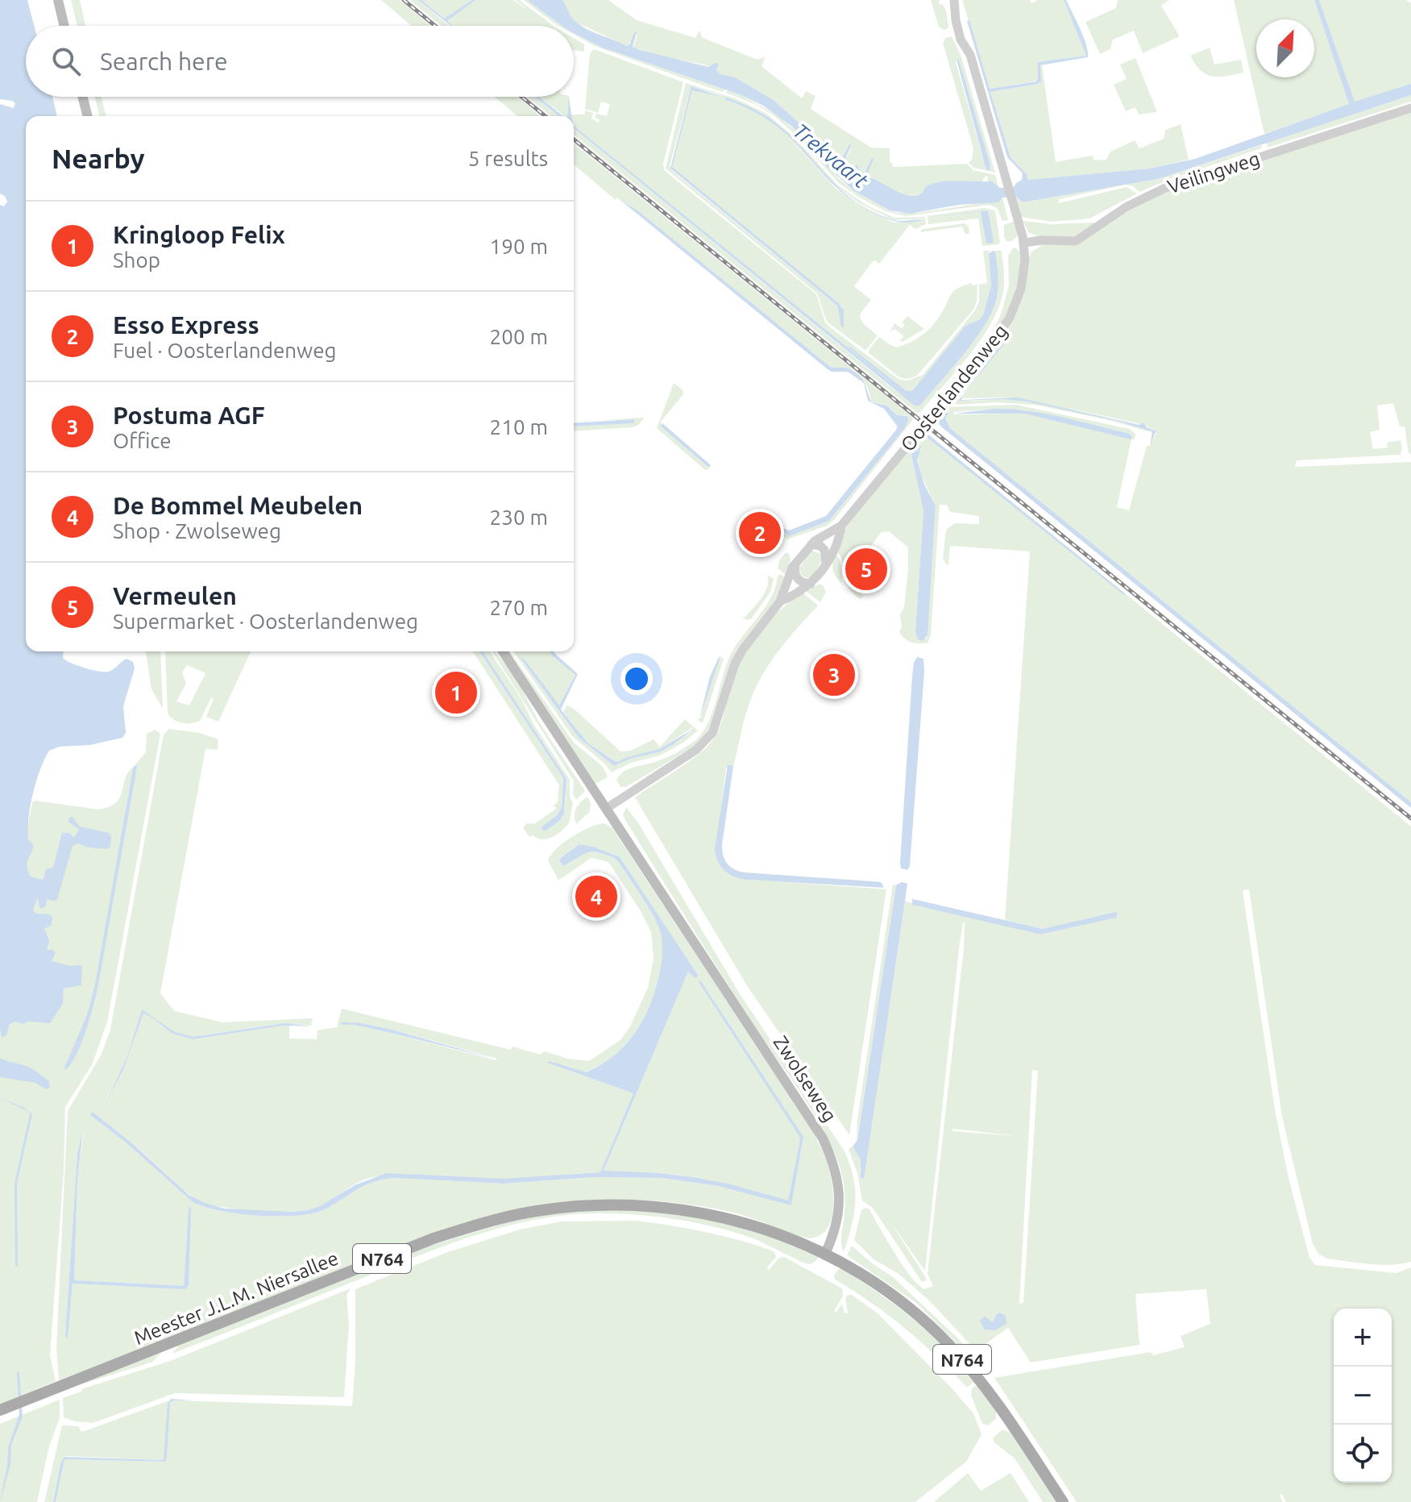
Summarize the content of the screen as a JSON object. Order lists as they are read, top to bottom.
{
  "streets": {
    "main road": ["Zwolseweg", "N764", "Meester J.L.M. Niersallee"],
    "street": ["Veilingweg", "Oosterlandenweg"]
  },
  "crossings": [
    ["Veilingweg", "Oosterlandenweg"],
    ["Oosterlandenweg", "Zwolseweg"],
    ["Zwolseweg", "N764"],
    ["Zwolseweg", "Meester J.L.M. Niersallee"],
    ["N764", "Meester J.L.M. Niersallee"]
  ],
  "water": ["Trekvaart"],
  "north": "top right",
  "page": {
    "search": "Search here",
    "heading": ["Nearby", "5 results"],
    "list": [
      {
        "mark": "1",
        "name": "Kringloop Felix",
        "note": "Shop",
        "value": "190 m"
      },
      {
        "mark": "2",
        "name": "Esso Express",
        "note": "Fuel · Oosterlandenweg",
        "value": "200 m"
      },
      {
        "mark": "3",
        "name": "Postuma AGF",
        "note": "Office",
        "value": "210 m"
      },
      {
        "mark": "4",
        "name": "De Bommel Meubelen",
        "note": "Shop · Zwolseweg",
        "value": "230 m"
      },
      {
        "mark": "5",
        "name": "Vermeulen",
        "note": "Supermarket · Oosterlandenweg",
        "value": "270 m"
      }
    ],
    "pins": [
      "2",
      "5",
      "3",
      "1",
      "4"
    ],
    "map_buttons": ["+", "−"]
  }
}
